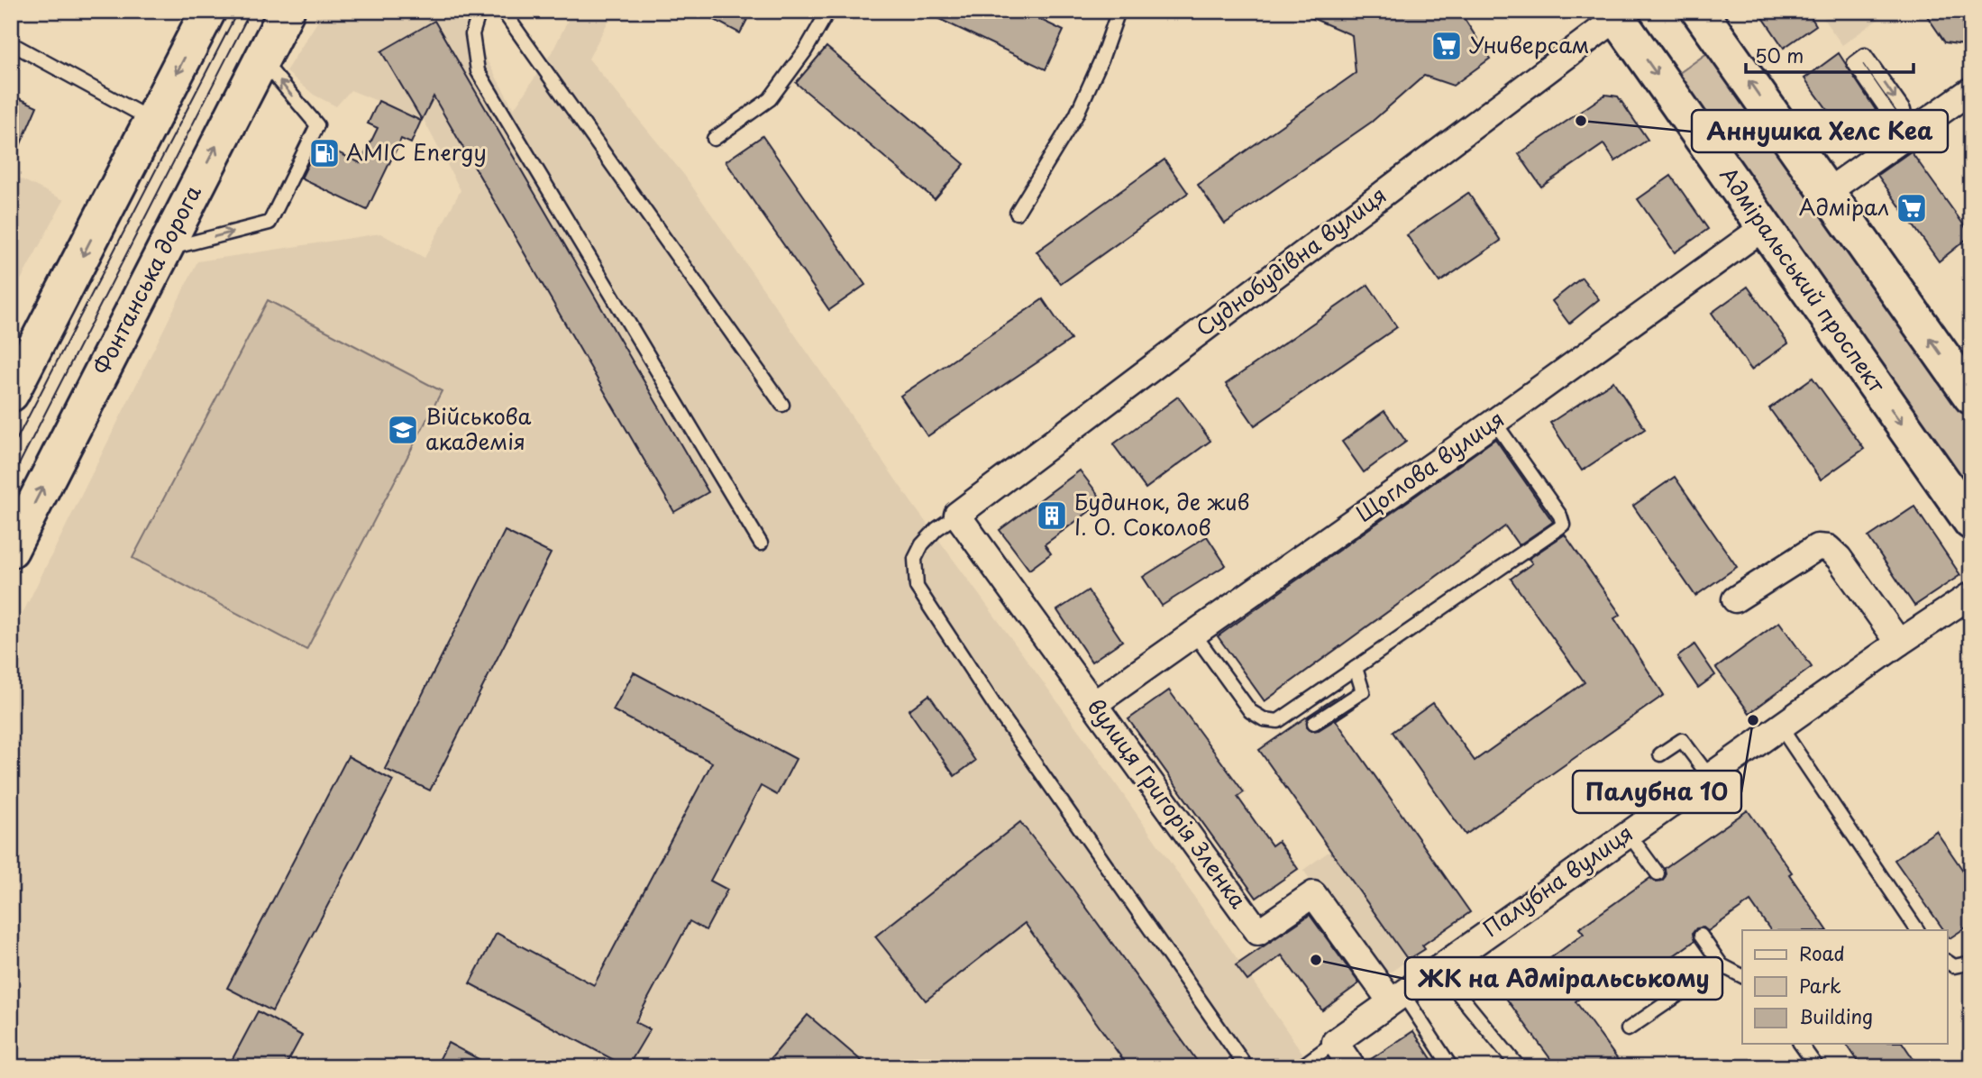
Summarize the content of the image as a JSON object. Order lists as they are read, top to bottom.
{
  "streets": {
    "main road": ["Фонтанська дорога", "Адміральський проспект"],
    "street": [
      "Суднобудівна вулиця",
      "Щоглова вулиця",
      "вулиця Григорія Зленка",
      "Палубна вулиця"
    ]
  },
  "crossings": [
    ["Суднобудівна вулиця", "Адміральський проспект"],
    ["Суднобудівна вулиця", "вулиця Григорія Зленка"],
    ["Адміральський проспект", "Щоглова вулиця"],
    ["Щоглова вулиця", "вулиця Григорія Зленка"],
    ["вулиця Григорія Зленка", "Палубна вулиця"]
  ],
  "places": {
    "supermarket": ["Универсам", "Адмірал"],
    "other": ["Аннушка Хелс Кеа", "Палубна 10", "ЖК на Адміральському"],
    "fuel station": ["AMIC Energy"],
    "school or university": ["Військова академія"],
    "building": ["Будинок, де жив І. О. Соколов"]
  },
  "legend": ["Road", "Park", "Building"],
  "scale_bar": "50 m"
}
